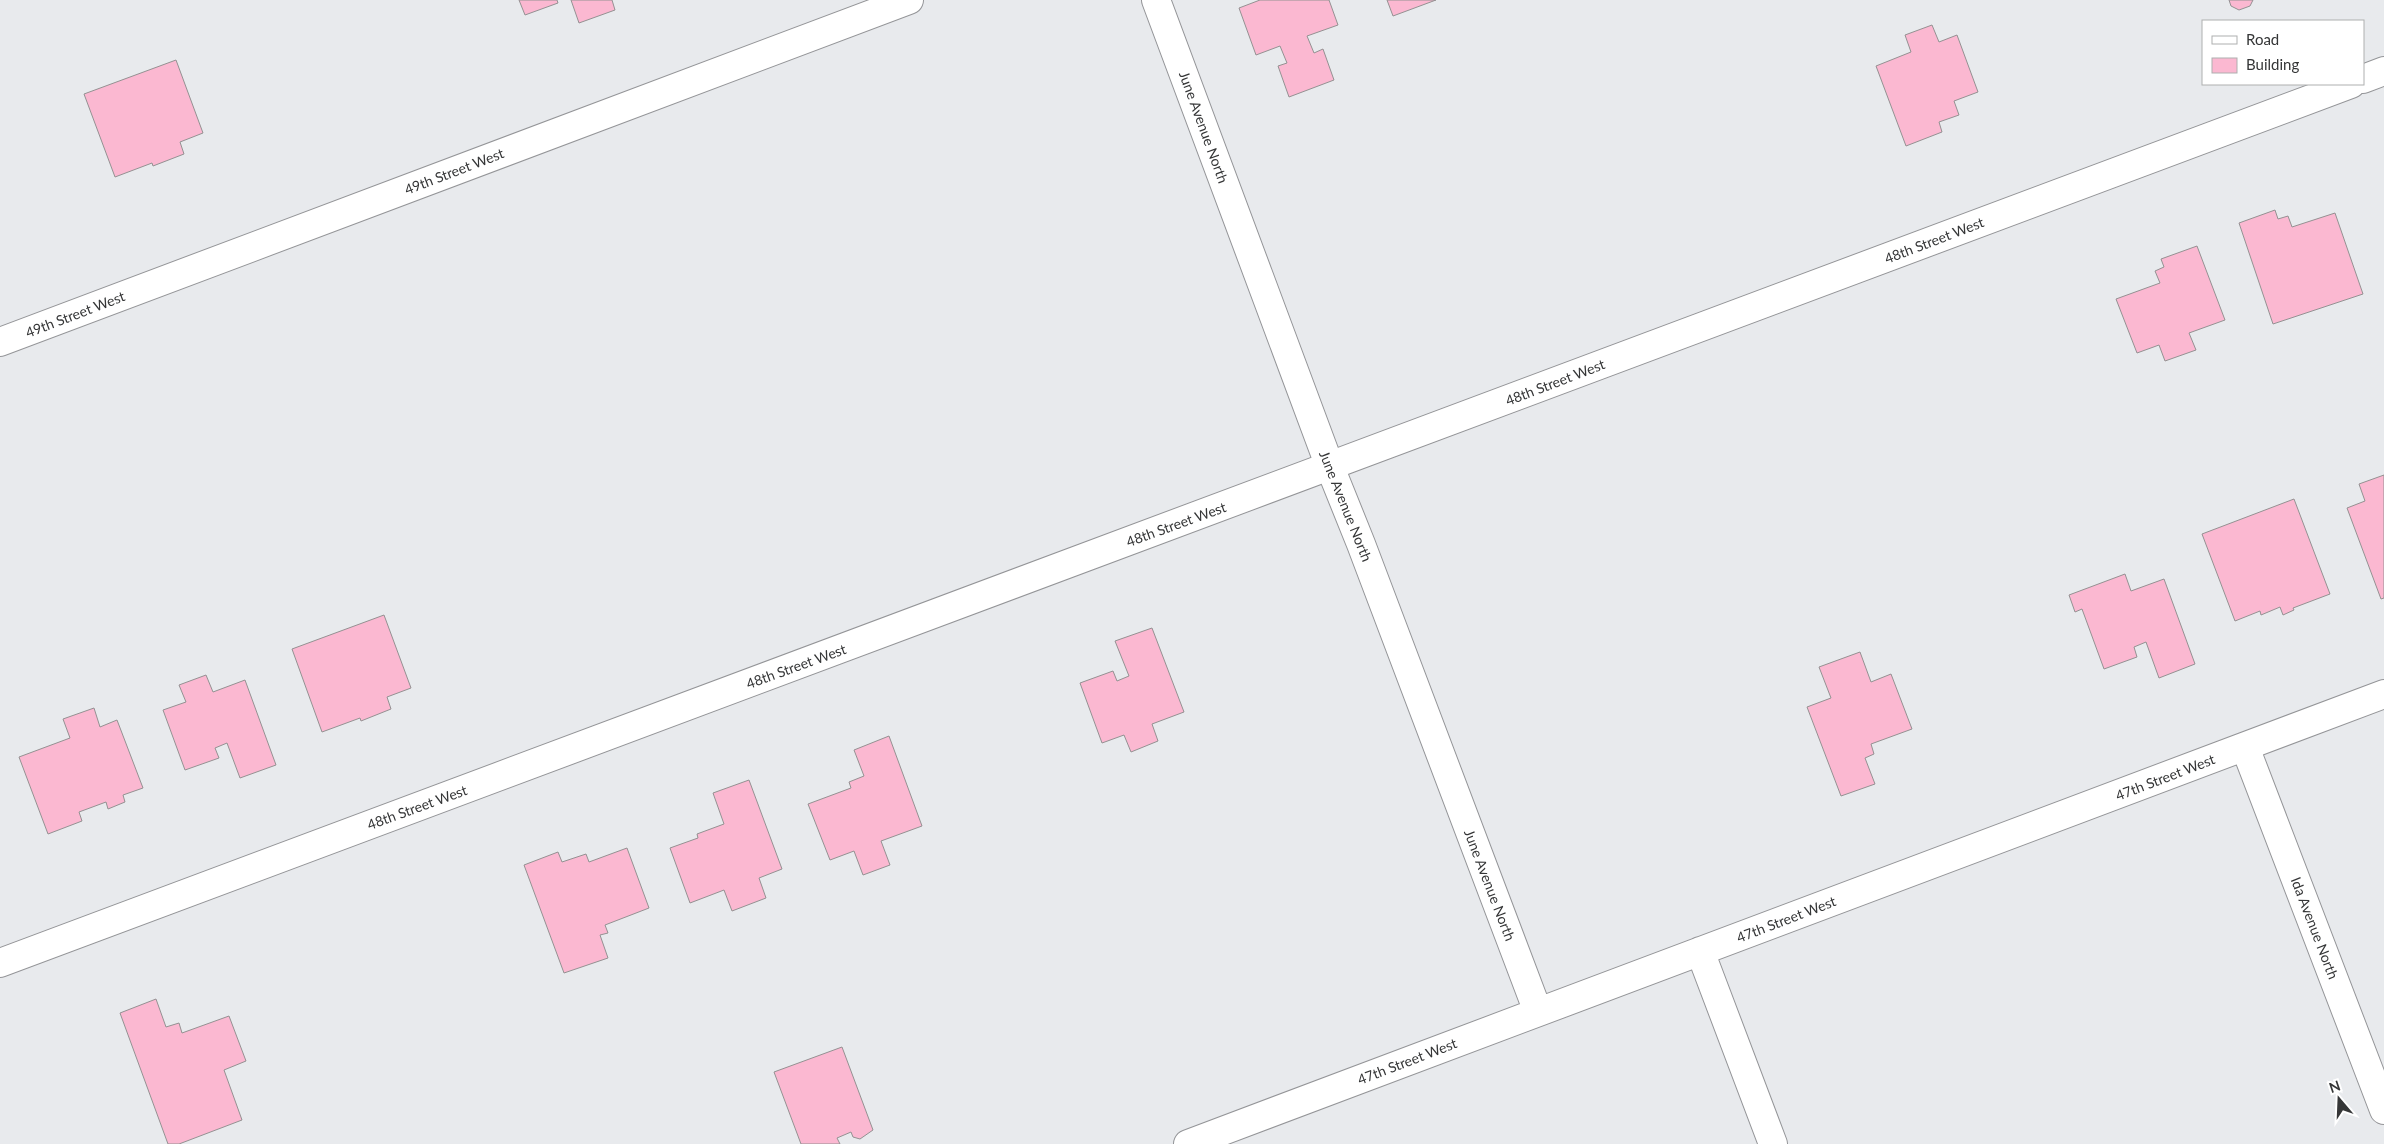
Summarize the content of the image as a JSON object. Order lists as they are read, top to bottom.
{
  "streets": {
    "street": [
      "June Avenue North",
      "49th Street West",
      "48th Street West",
      "47th Street West",
      "Ida Avenue North"
    ]
  },
  "crossings": [
    ["June Avenue North", "48th Street West"],
    ["June Avenue North", "47th Street West"],
    ["47th Street West", "Ida Avenue North"]
  ],
  "legend": ["Road", "Building"],
  "north": "top"
}
